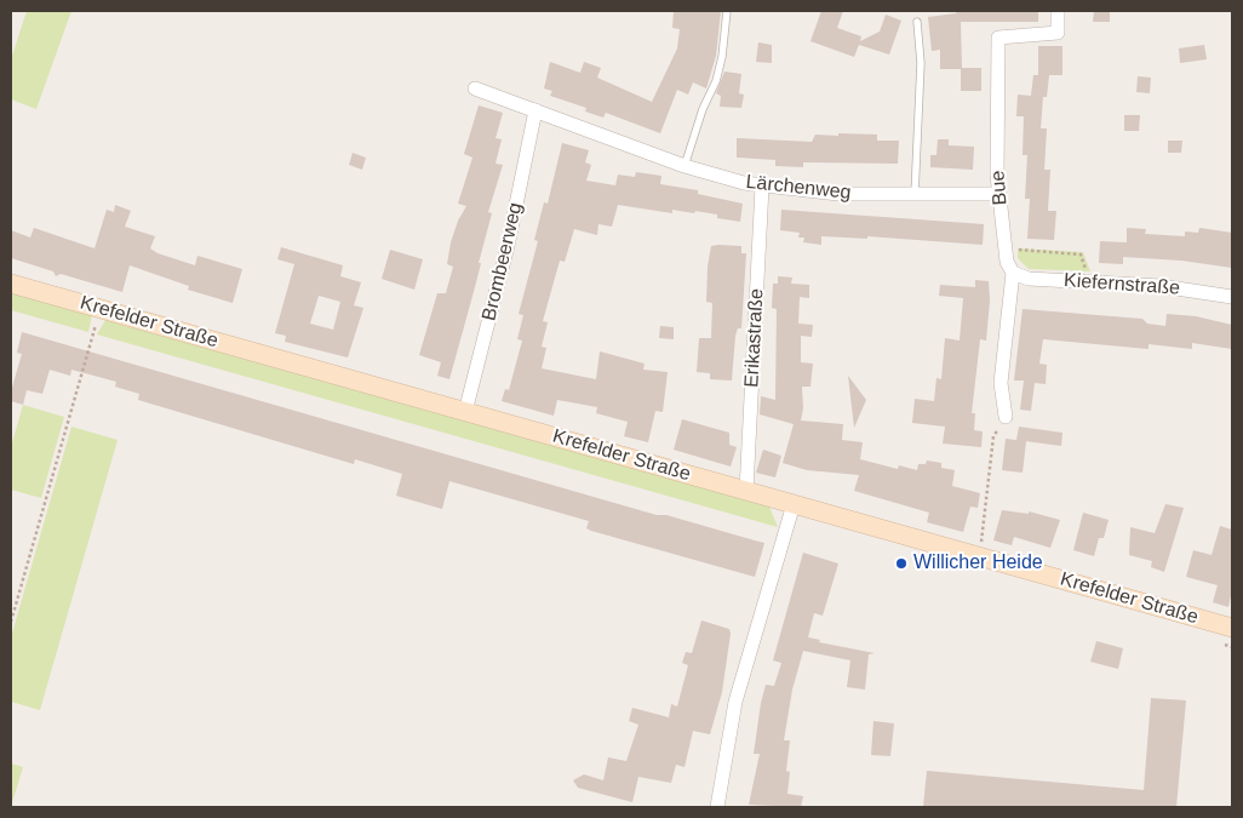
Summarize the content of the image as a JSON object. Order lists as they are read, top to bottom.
{
  "streets": {
    "main road": ["Krefelder Straße"],
    "street": [
      "Lärchenweg",
      "Bue",
      "Brombeerweg",
      "Kiefernstraße",
      "Erikastraße"
    ]
  },
  "crossings": [
    ["Lärchenweg", "Bue"],
    ["Lärchenweg", "Brombeerweg"],
    ["Lärchenweg", "Erikastraße"],
    ["Bue", "Kiefernstraße"],
    ["Brombeerweg", "Krefelder Straße"],
    ["Krefelder Straße", "Erikastraße"]
  ],
  "places": ["Willicher Heide"]
}
